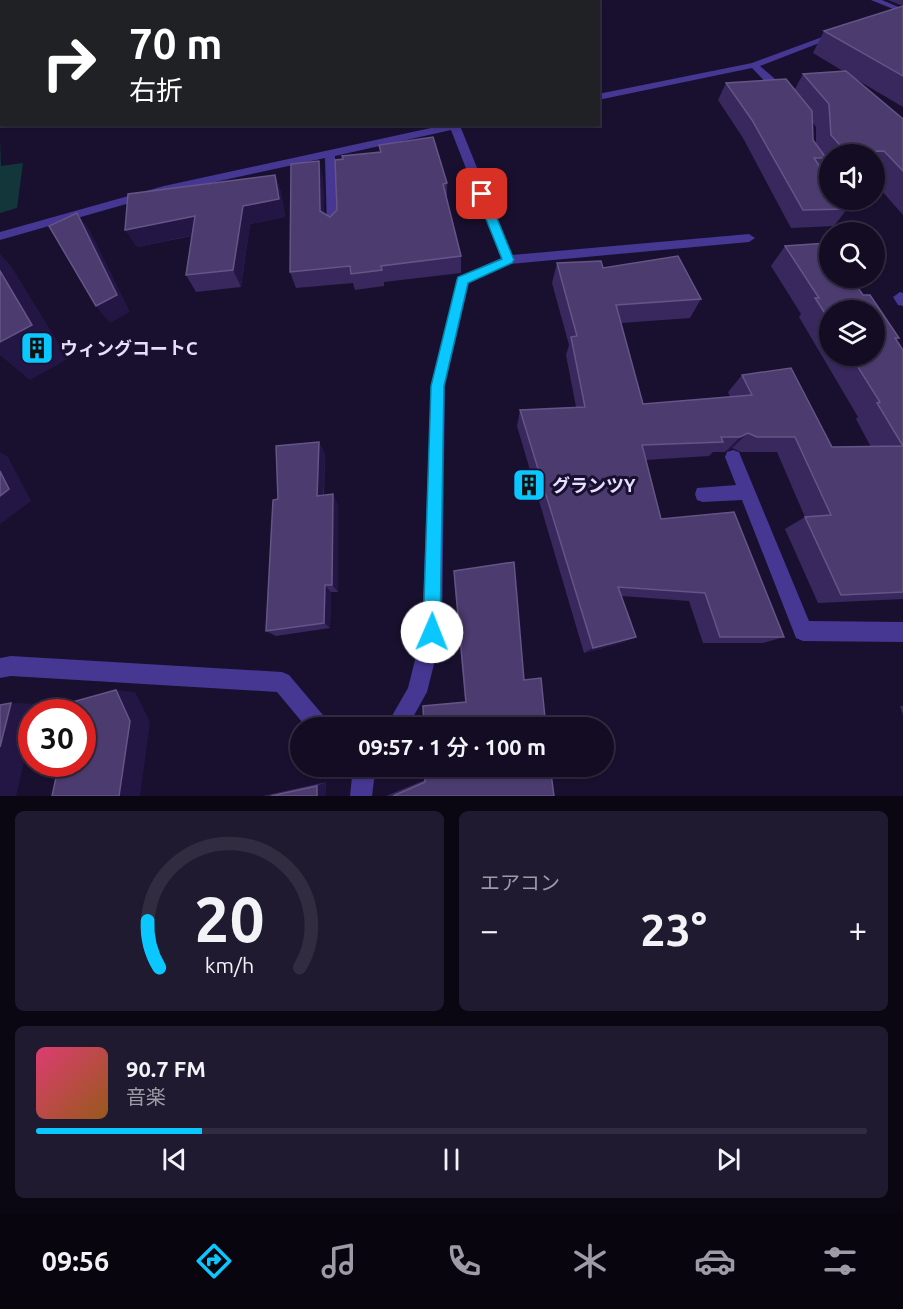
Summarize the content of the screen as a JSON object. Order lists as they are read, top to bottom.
{
  "places": {
    "building": ["ウィングコートC", "グランツY"]
  },
  "page": {
    "turn": ["70 m", "右折"],
    "limit": "30",
    "trip": "09:57 · 1 分 · 100 m",
    "tile": "エアコン",
    "heat": ["−", "23°", "+"],
    "song": ["90.7 FM", "音楽"],
    "tabs": "09:56",
    "gauge": ["20", "km/h"]
  }
}
